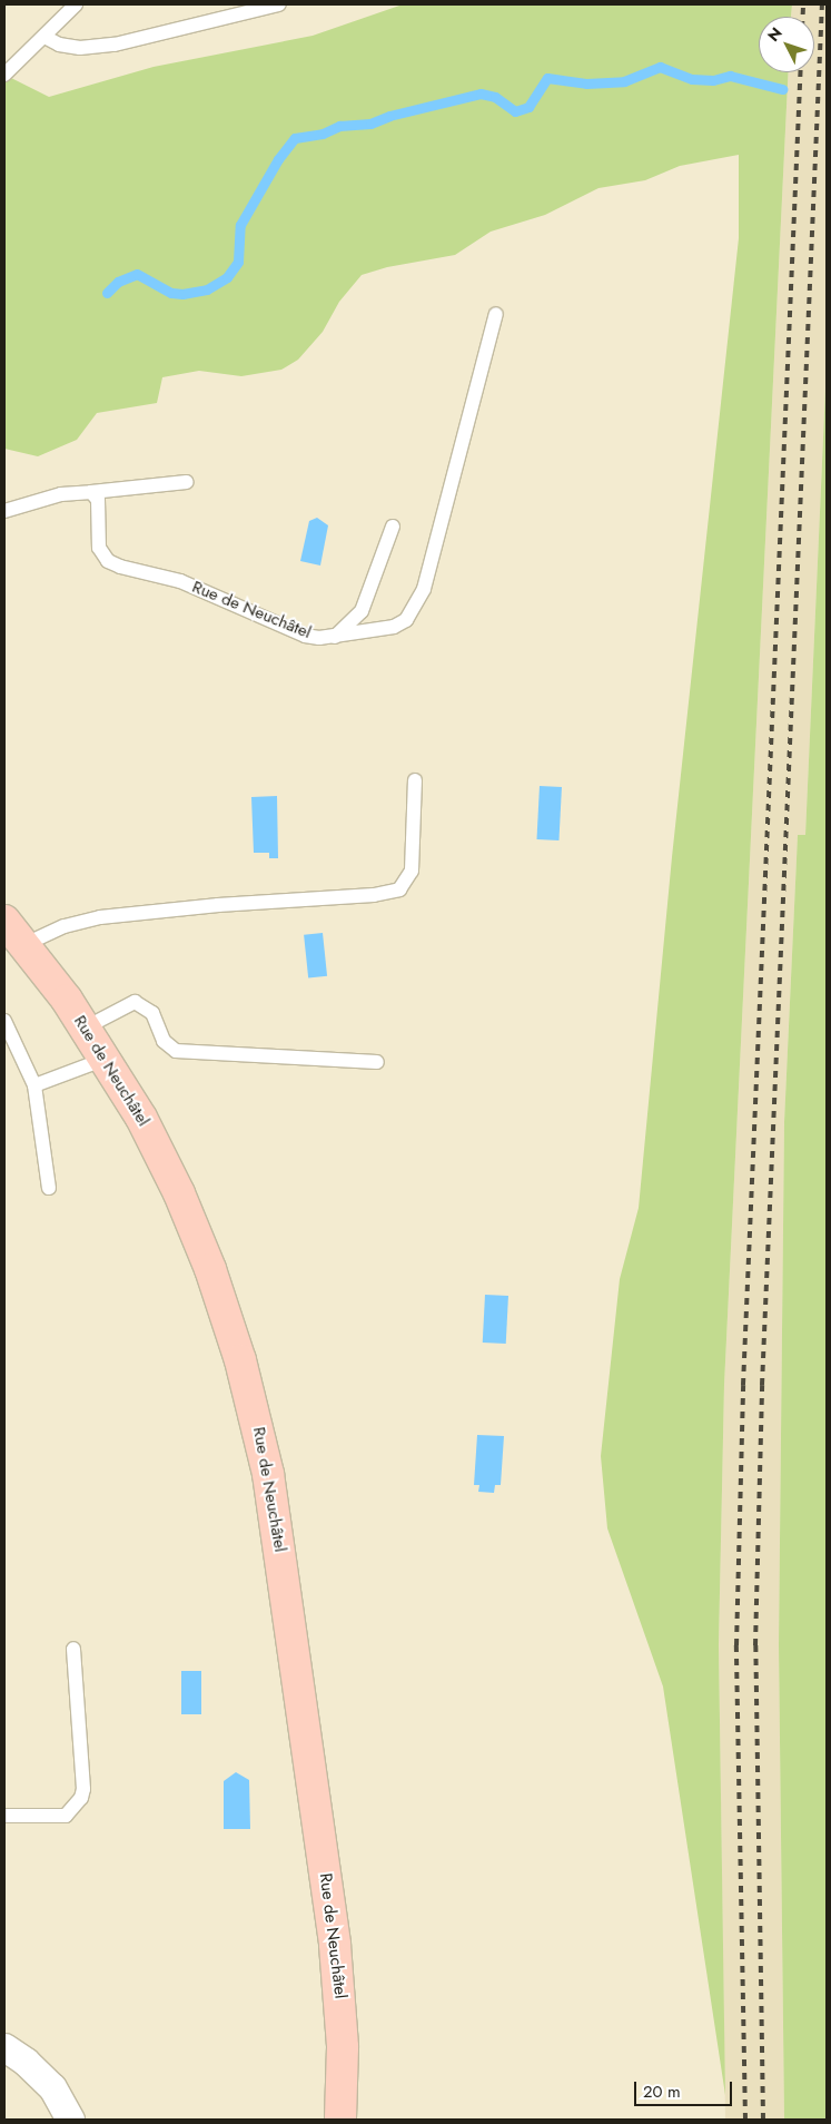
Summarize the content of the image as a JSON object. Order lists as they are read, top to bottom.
{
  "streets": {
    "main road": ["Rue de Neuchâtel"]
  },
  "scale_bar": "20 m",
  "north": "top left"
}
